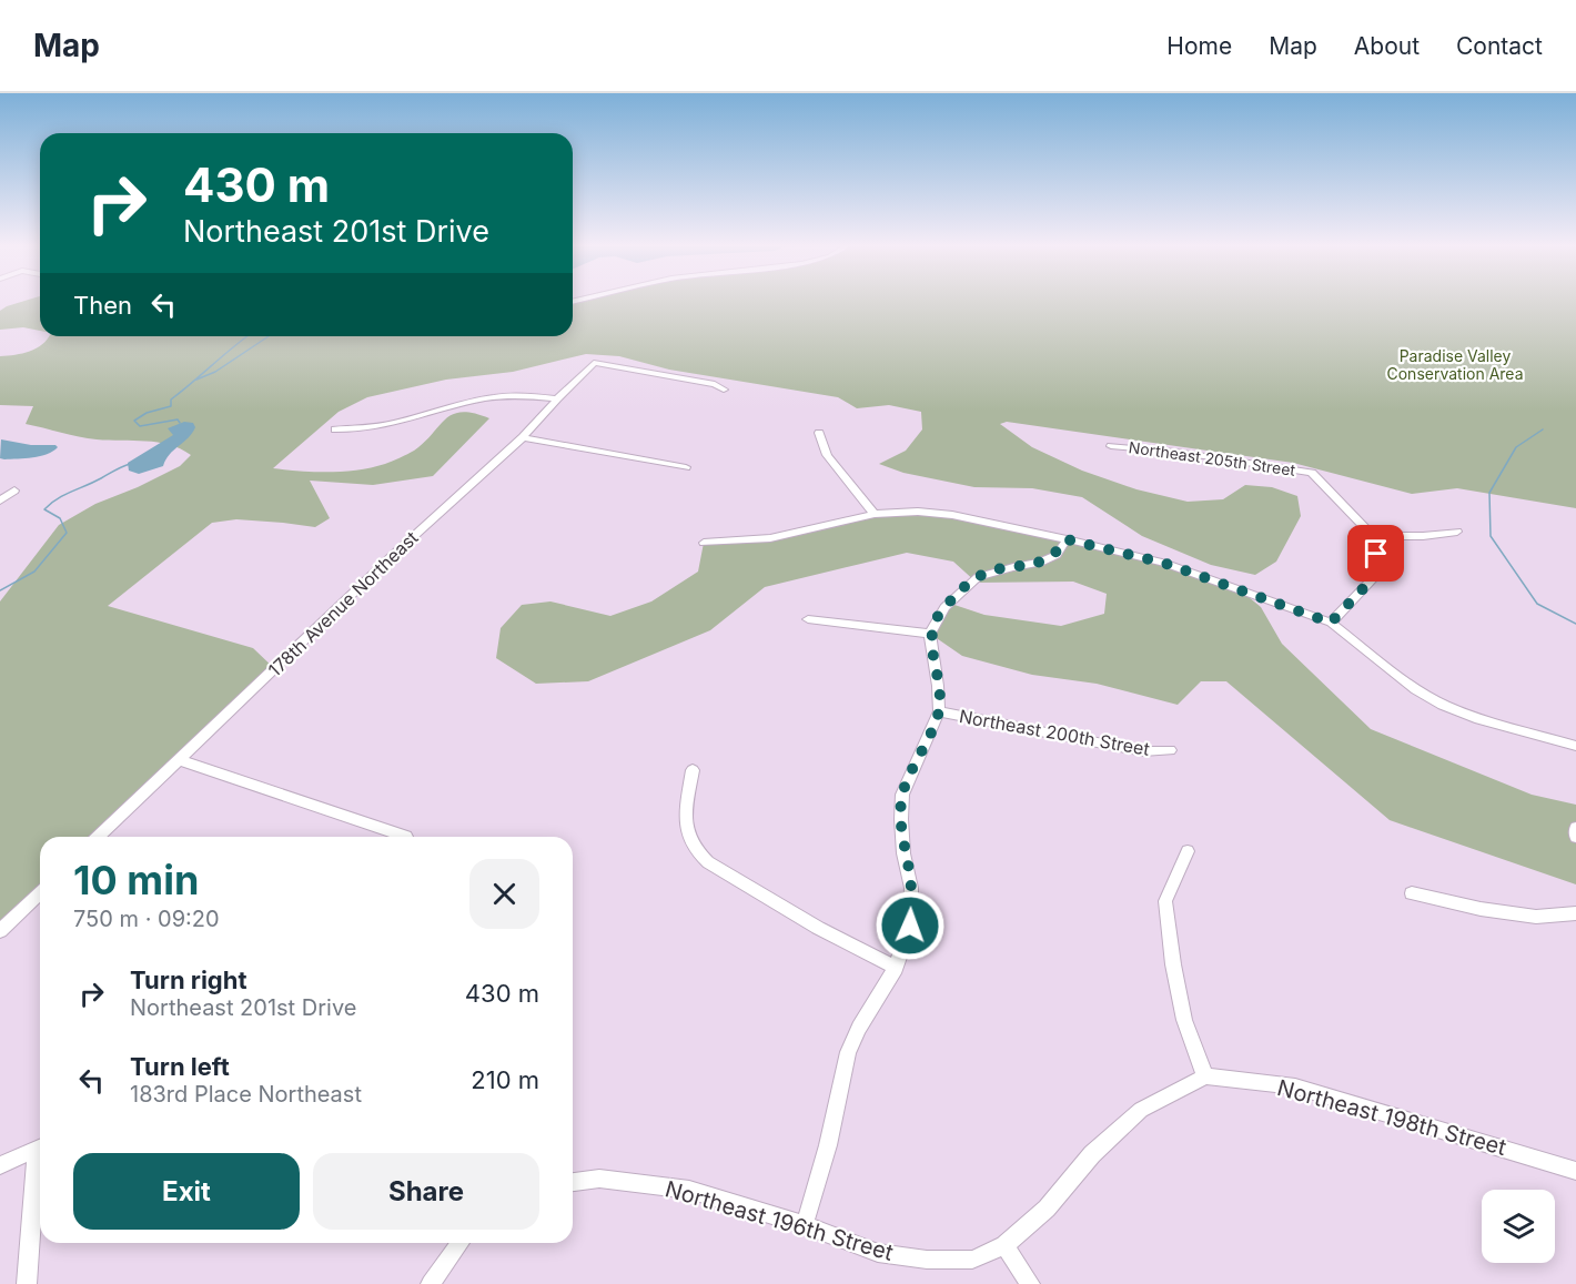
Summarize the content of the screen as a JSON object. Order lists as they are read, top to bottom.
{
  "streets": {
    "street": [
      "Northeast 205th Street",
      "178th Avenue Northeast",
      "Northeast 200th Street",
      "Northeast 198th Street",
      "Northeast 196th Street"
    ]
  },
  "crossings": [
    ["Northeast 198th Street", "Northeast 196th Street"]
  ],
  "parks": ["Paradise Valley Conservation Area"],
  "page": {
    "header": "Map",
    "nav": [
      "Home",
      "Map",
      "About",
      "Contact"
    ],
    "turn": ["430 m", "Northeast 201st Drive"],
    "then": "Then",
    "heading": ["10 min", "750 m · 09:20"],
    "list": [
      {
        "name": "Turn right",
        "note": "Northeast 201st Drive",
        "value": "430 m"
      },
      {
        "name": "Turn left",
        "note": "183rd Place Northeast",
        "value": "210 m"
      }
    ],
    "buttons": ["Exit", "Share"]
  }
}
